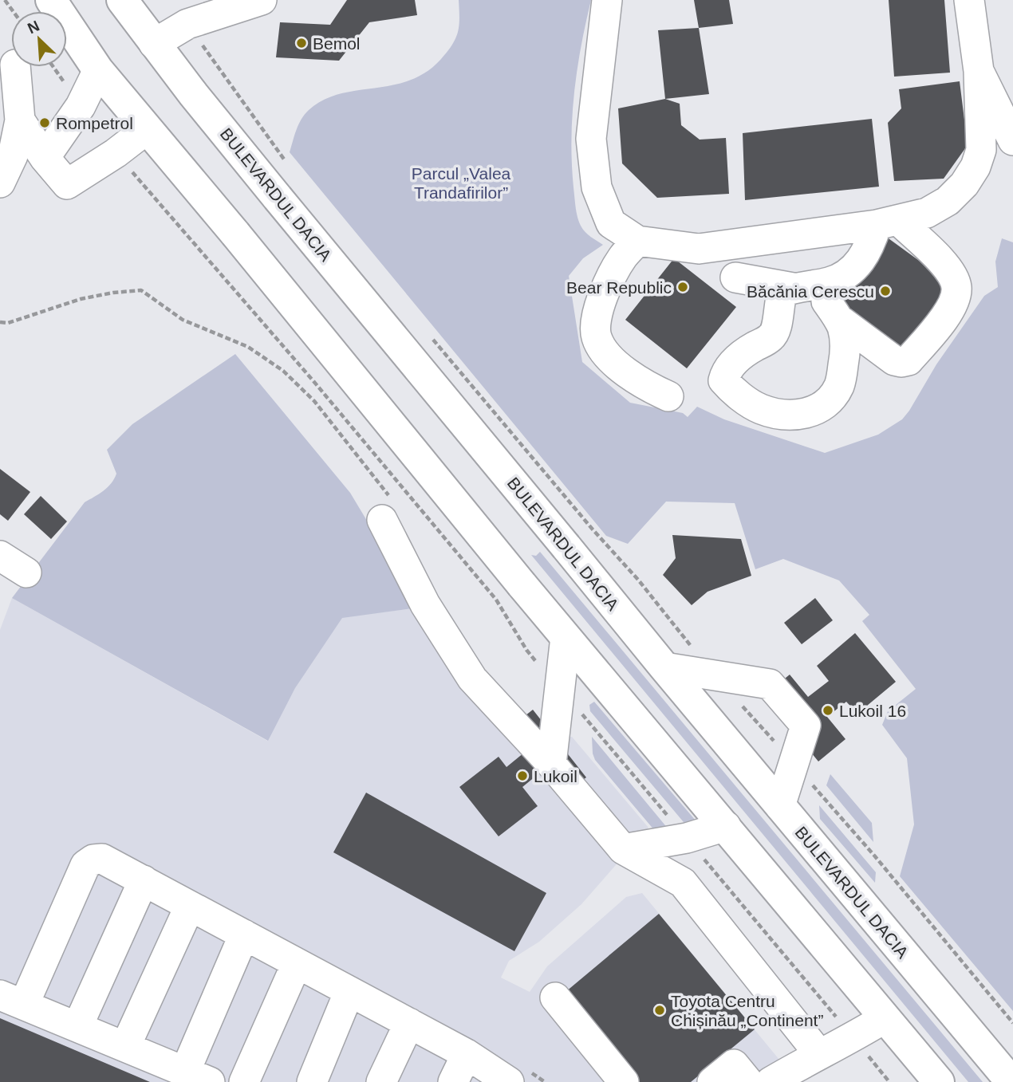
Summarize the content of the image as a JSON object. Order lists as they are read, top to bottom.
{
  "streets": {
    "highway": ["BULEVARDUL DACIA"]
  },
  "parks": ["Parcul „Valea Trandafirilor”"],
  "places": [
    "Bemol",
    "Rompetrol",
    "Bear Republic",
    "Băcănia Cerescu",
    "Lukoil 16",
    "Lukoil",
    "Toyota Centru Chișinău „Continent”"
  ],
  "north": "top left"
}
